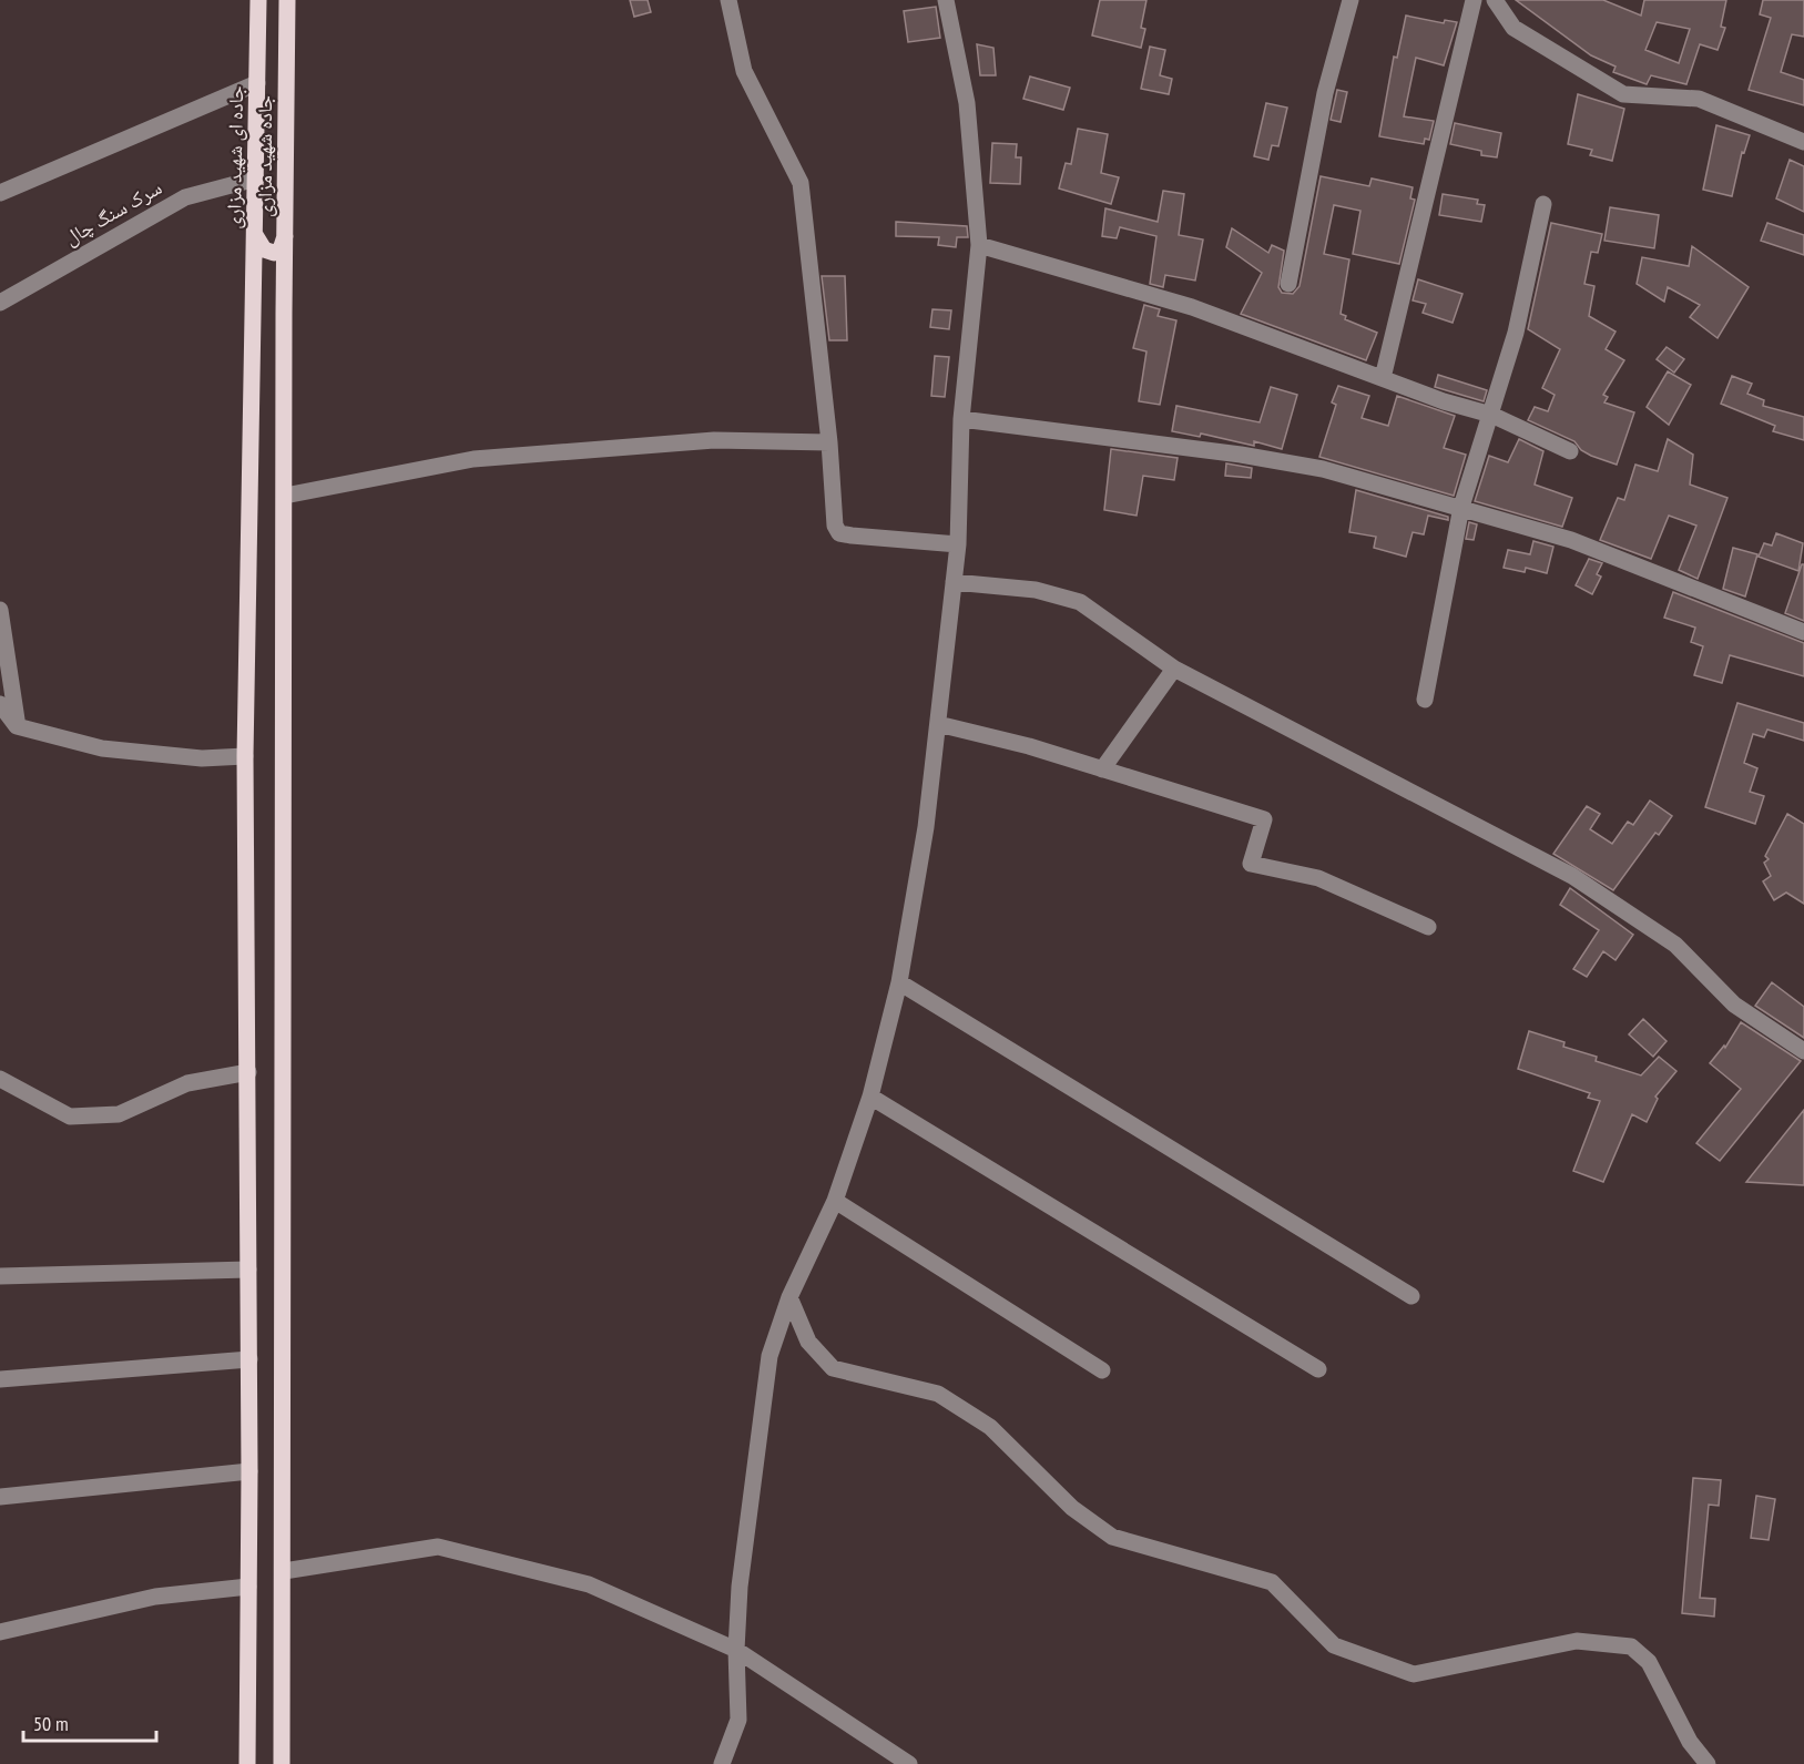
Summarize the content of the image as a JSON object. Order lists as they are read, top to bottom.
{
  "streets": {
    "main road": ["جاده شهید مزاری", "جاده ای شهید مزاری"],
    "street": ["سرک سنگ چال"]
  },
  "crossings": [
    ["جاده ای شهید مزاری", "سرک سنگ چال"]
  ],
  "scale_bar": "50 m"
}
